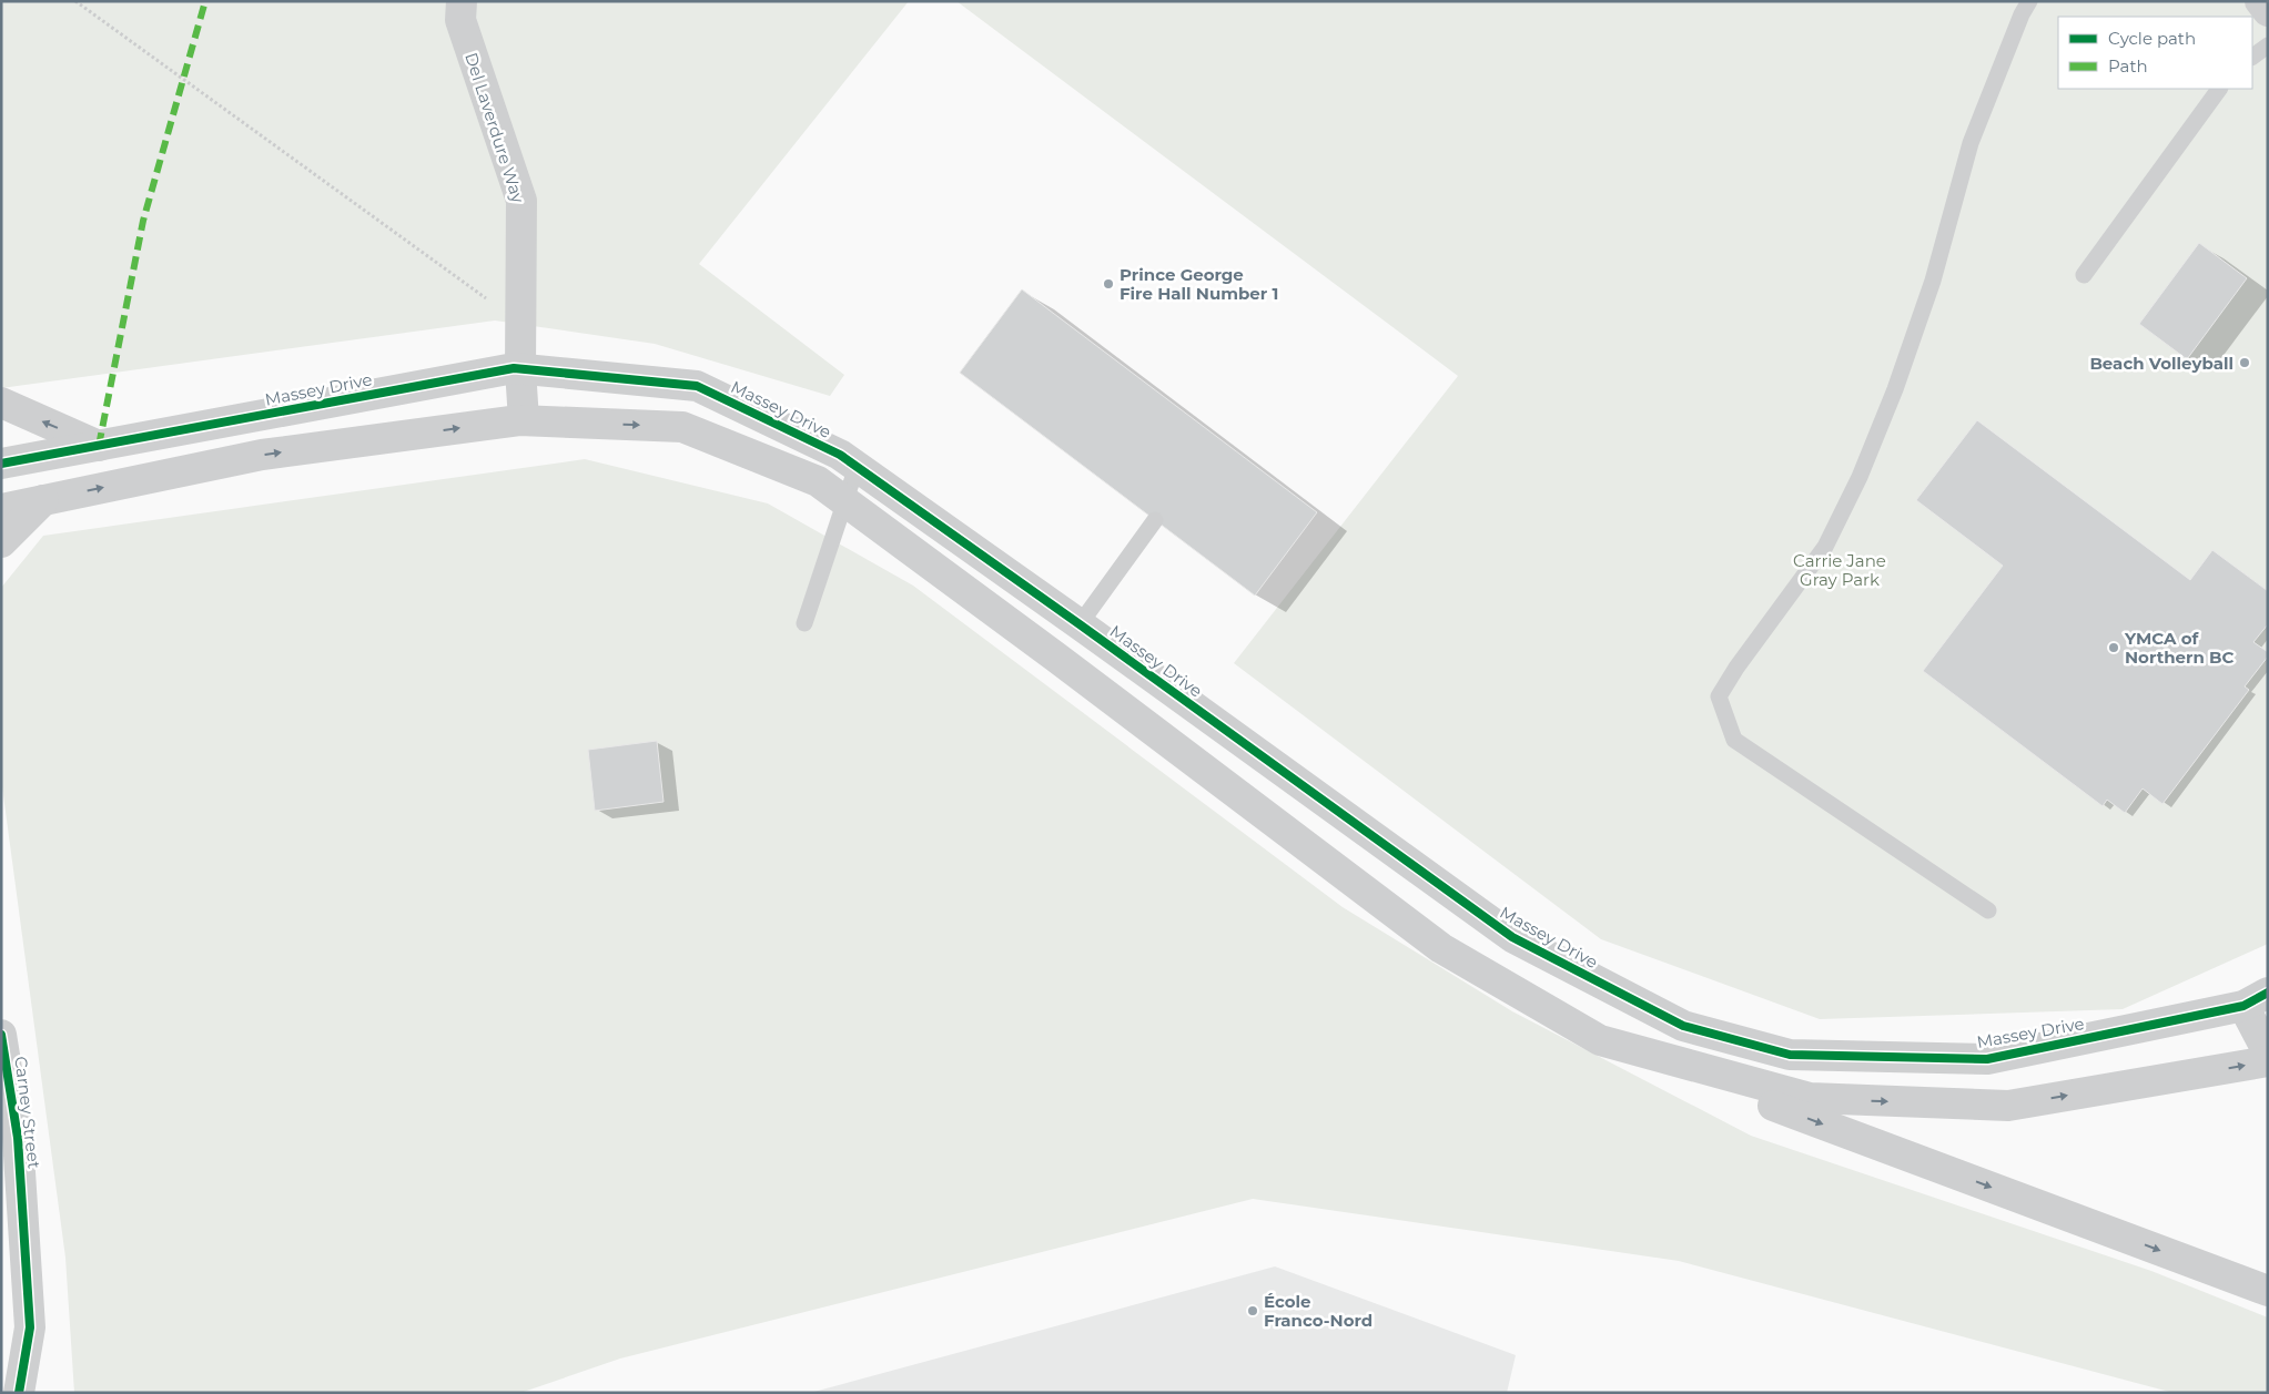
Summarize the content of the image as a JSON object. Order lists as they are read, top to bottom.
{
  "streets": {
    "street": ["Del Laverdure Way", "Massey Drive", "Carney Street"]
  },
  "crossings": [
    ["Del Laverdure Way", "Massey Drive"]
  ],
  "parks": ["Carrie Jane Gray Park"],
  "places": [
    "Prince George Fire Hall Number 1",
    "Beach Volleyball",
    "YMCA of Northern BC",
    "École Franco-Nord"
  ],
  "legend": ["Cycle path", "Path"]
}
